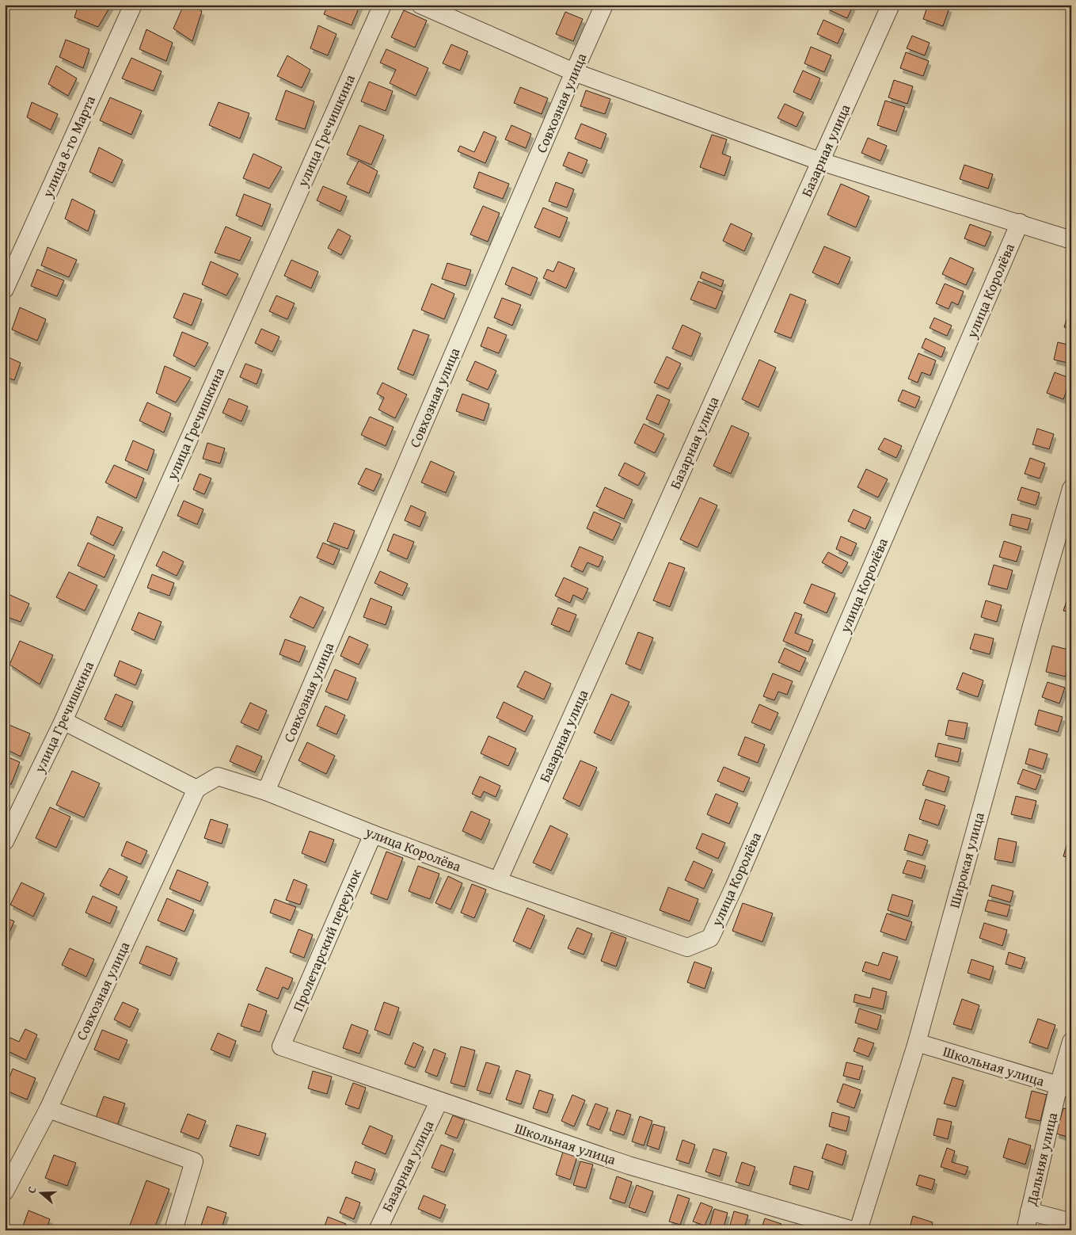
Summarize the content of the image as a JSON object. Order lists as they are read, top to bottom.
{
  "streets": {
    "street": [
      "Совхозная улица",
      "улица Гречишкина",
      "улица 8-го Марта",
      "Базарная улица",
      "улица Королёва",
      "Широкая улица",
      "Пролетарский переулок",
      "Школьная улица",
      "Дальняя улица"
    ]
  },
  "crossings": [
    ["Совхозная улица", "улица Королёва"],
    ["Базарная улица", "улица Королёва"],
    ["Базарная улица", "Школьная улица"],
    ["улица Королёва", "Пролетарский переулок"],
    ["Широкая улица", "Школьная улица"],
    ["Пролетарский переулок", "Школьная улица"],
    ["Школьная улица", "Дальняя улица"]
  ],
  "north": "left"
}
